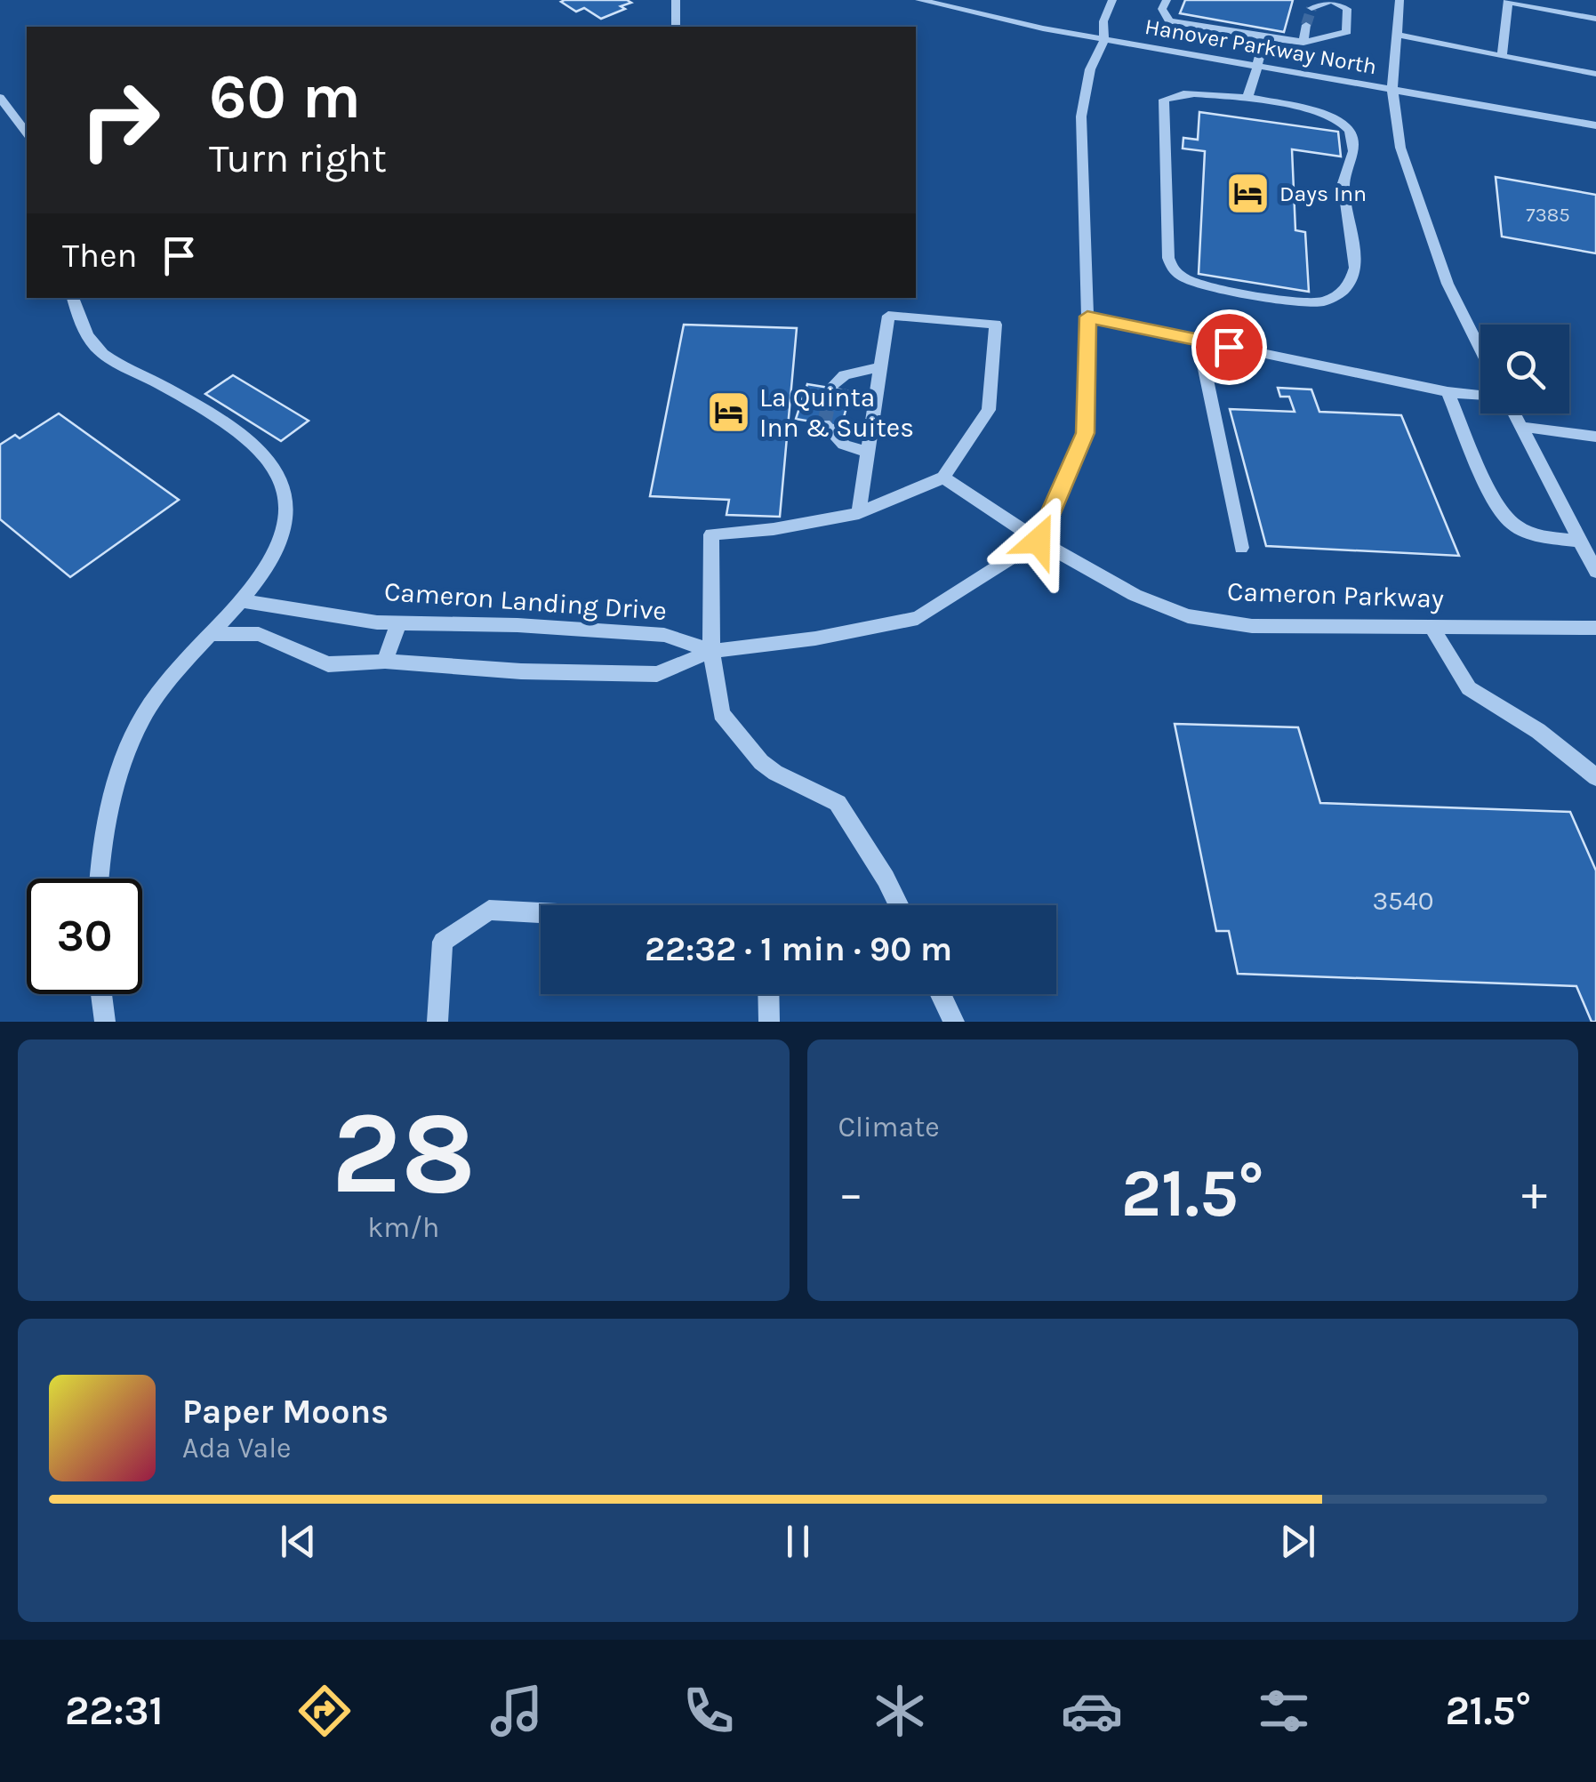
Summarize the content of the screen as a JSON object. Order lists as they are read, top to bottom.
{
  "streets": {
    "street": ["Hanover Parkway North", "Cameron Parkway", "Cameron Landing Drive"]
  },
  "places": {
    "hotel": ["Days Inn", "La Quinta Inn & Suites"]
  },
  "house_numbers": ["7385", "3540"],
  "page": {
    "turn": ["60 m", "Turn right"],
    "then": "Then",
    "limit": "30",
    "trip": "22:32 · 1 min · 90 m",
    "tile": [
      ["28", "km/h"],
      "Climate"
    ],
    "heat": ["−", "21.5°", "+"],
    "song": ["Paper Moons", "Ada Vale"],
    "tabs": ["22:31", "21.5°"]
  }
}
